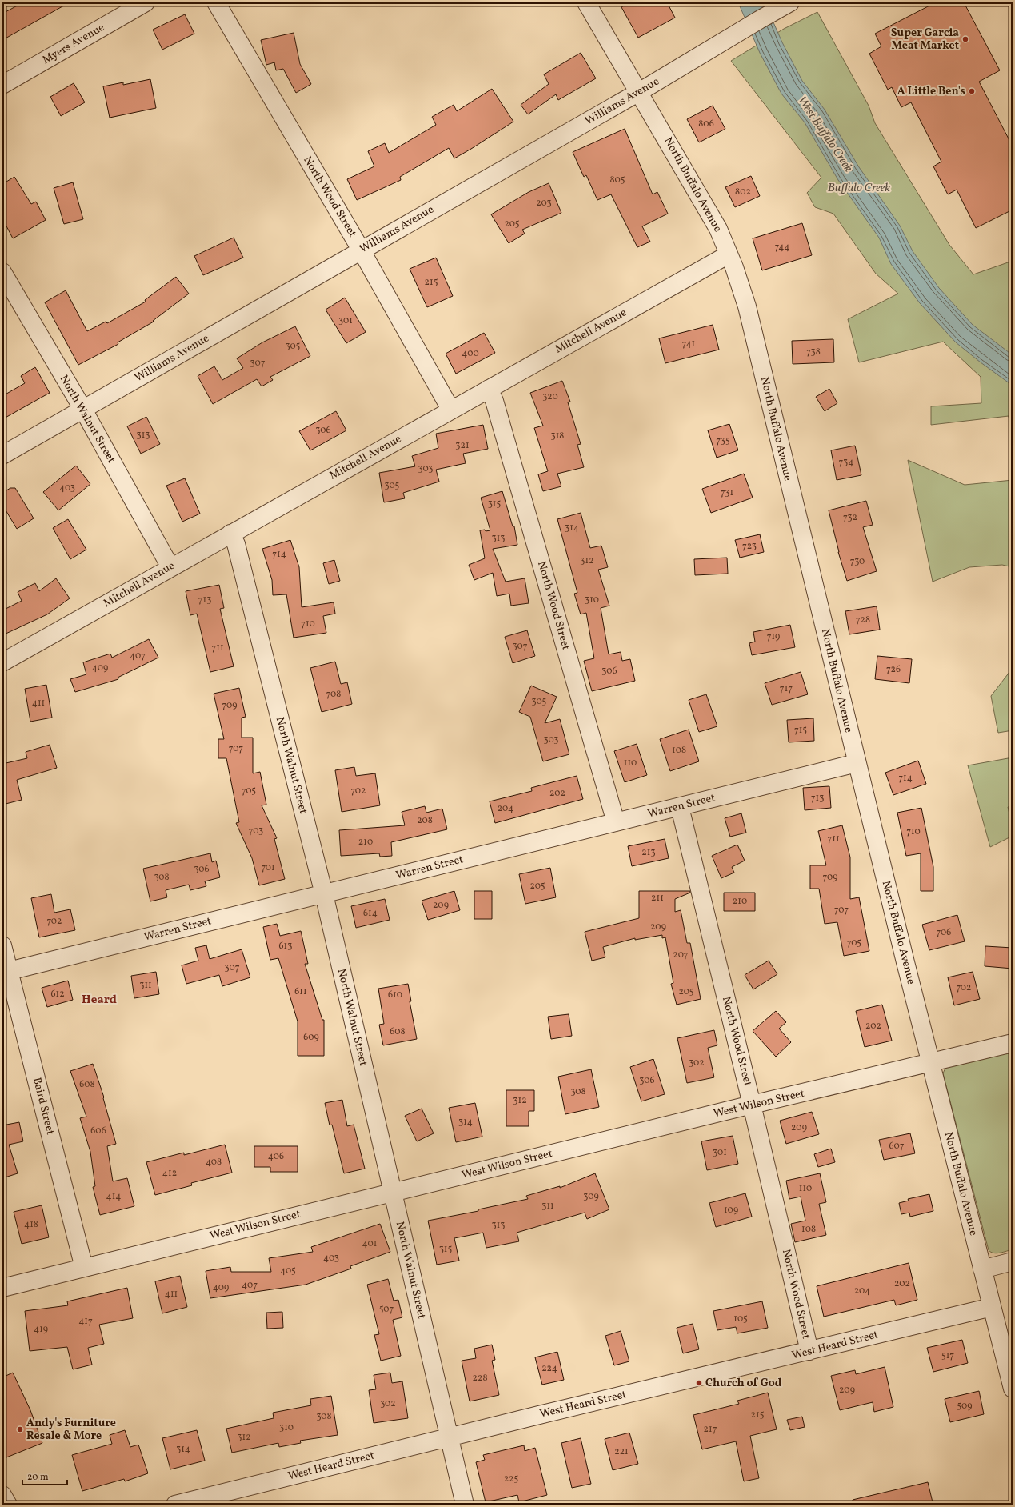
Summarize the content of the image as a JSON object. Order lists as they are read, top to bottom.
{
  "streets": {
    "street": [
      "Myers Avenue",
      "Williams Avenue",
      "North Buffalo Avenue",
      "North Wood Street",
      "Mitchell Avenue",
      "North Walnut Street",
      "Warren Street",
      "West Wilson Street",
      "Baird Street",
      "West Heard Street"
    ]
  },
  "crossings": [
    ["Williams Avenue", "North Buffalo Avenue"],
    ["Williams Avenue", "North Wood Street"],
    ["Williams Avenue", "North Walnut Street"],
    ["North Buffalo Avenue", "Mitchell Avenue"],
    ["North Buffalo Avenue", "Warren Street"],
    ["North Buffalo Avenue", "West Wilson Street"],
    ["North Buffalo Avenue", "West Heard Street"],
    ["North Wood Street", "Mitchell Avenue"],
    ["North Wood Street", "Warren Street"],
    ["North Wood Street", "West Wilson Street"],
    ["North Wood Street", "West Heard Street"],
    ["Mitchell Avenue", "North Walnut Street"],
    ["North Walnut Street", "Warren Street"],
    ["North Walnut Street", "West Wilson Street"],
    ["North Walnut Street", "West Heard Street"],
    ["Warren Street", "Baird Street"],
    ["West Wilson Street", "Baird Street"]
  ],
  "districts": ["Heard"],
  "water": ["West Buffalo Creek", "Buffalo Creek"],
  "places": [
    "Super Garcia Meat Market",
    "A Little Ben's",
    "Church of God",
    "Andy's Furniture Resale & More"
  ],
  "house_numbers": [
    "806",
    "805",
    "802",
    "203",
    "205",
    "744",
    "215",
    "301",
    "741",
    "305",
    "738",
    "400",
    "307",
    "320",
    "306",
    "313",
    "318",
    "735",
    "321",
    "734",
    "303",
    "305",
    "403",
    "731",
    "315",
    "732",
    "314",
    "313",
    "723",
    "714",
    "312",
    "730",
    "713",
    "310",
    "728",
    "710",
    "719",
    "307",
    "711",
    "407",
    "409",
    "726",
    "306",
    "717",
    "708",
    "305",
    "411",
    "709",
    "715",
    "303",
    "707",
    "108",
    "110",
    "714",
    "705",
    "702",
    "202",
    "713",
    "204",
    "208",
    "703",
    "710",
    "711",
    "210",
    "213",
    "701",
    "306",
    "308",
    "709",
    "205",
    "211",
    "210",
    "209",
    "707",
    "614",
    "702",
    "209",
    "706",
    "705",
    "613",
    "207",
    "307",
    "311",
    "702",
    "611",
    "205",
    "612",
    "610",
    "202",
    "608",
    "609",
    "302",
    "306",
    "608",
    "308",
    "312",
    "314",
    "209",
    "606",
    "607",
    "301",
    "406",
    "408",
    "412",
    "110",
    "414",
    "309",
    "311",
    "109",
    "418",
    "313",
    "108",
    "401",
    "315",
    "403",
    "405",
    "202",
    "407",
    "409",
    "204",
    "411",
    "507",
    "105",
    "417",
    "419",
    "517",
    "224",
    "228",
    "209",
    "302",
    "509",
    "215",
    "308",
    "310",
    "217",
    "312",
    "314",
    "221",
    "225"
  ],
  "scale_bar": "20 m"
}
